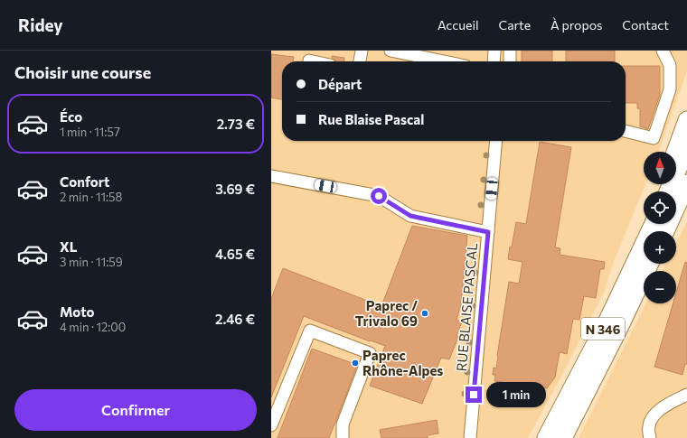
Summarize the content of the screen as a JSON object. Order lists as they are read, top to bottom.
{
  "streets": {
    "highway": ["N 346"],
    "street": ["RUE BLAISE PASCAL"]
  },
  "places": ["Paprec / Trivalo 69", "Paprec Rhône-Alpes"],
  "north": "top",
  "page": {
    "header": "Ridey",
    "nav": [
      "Accueil",
      "Carte",
      "À propos",
      "Contact"
    ],
    "heading": "Choisir une course",
    "banner": ["Départ", "Rue Blaise Pascal"],
    "list": [
      {
        "name": "Éco",
        "note": "1 min · 11:57",
        "value": "2.73 €"
      },
      {
        "name": "Confort",
        "note": "2 min · 11:58",
        "value": "3.69 €"
      },
      {
        "name": "XL",
        "note": "3 min · 11:59",
        "value": "4.65 €"
      },
      {
        "name": "Moto",
        "note": "4 min · 12:00",
        "value": "2.46 €"
      }
    ],
    "map_buttons": ["+", "−"],
    "buttons": "Confirmer",
    "bubble": "1 min"
  }
}
